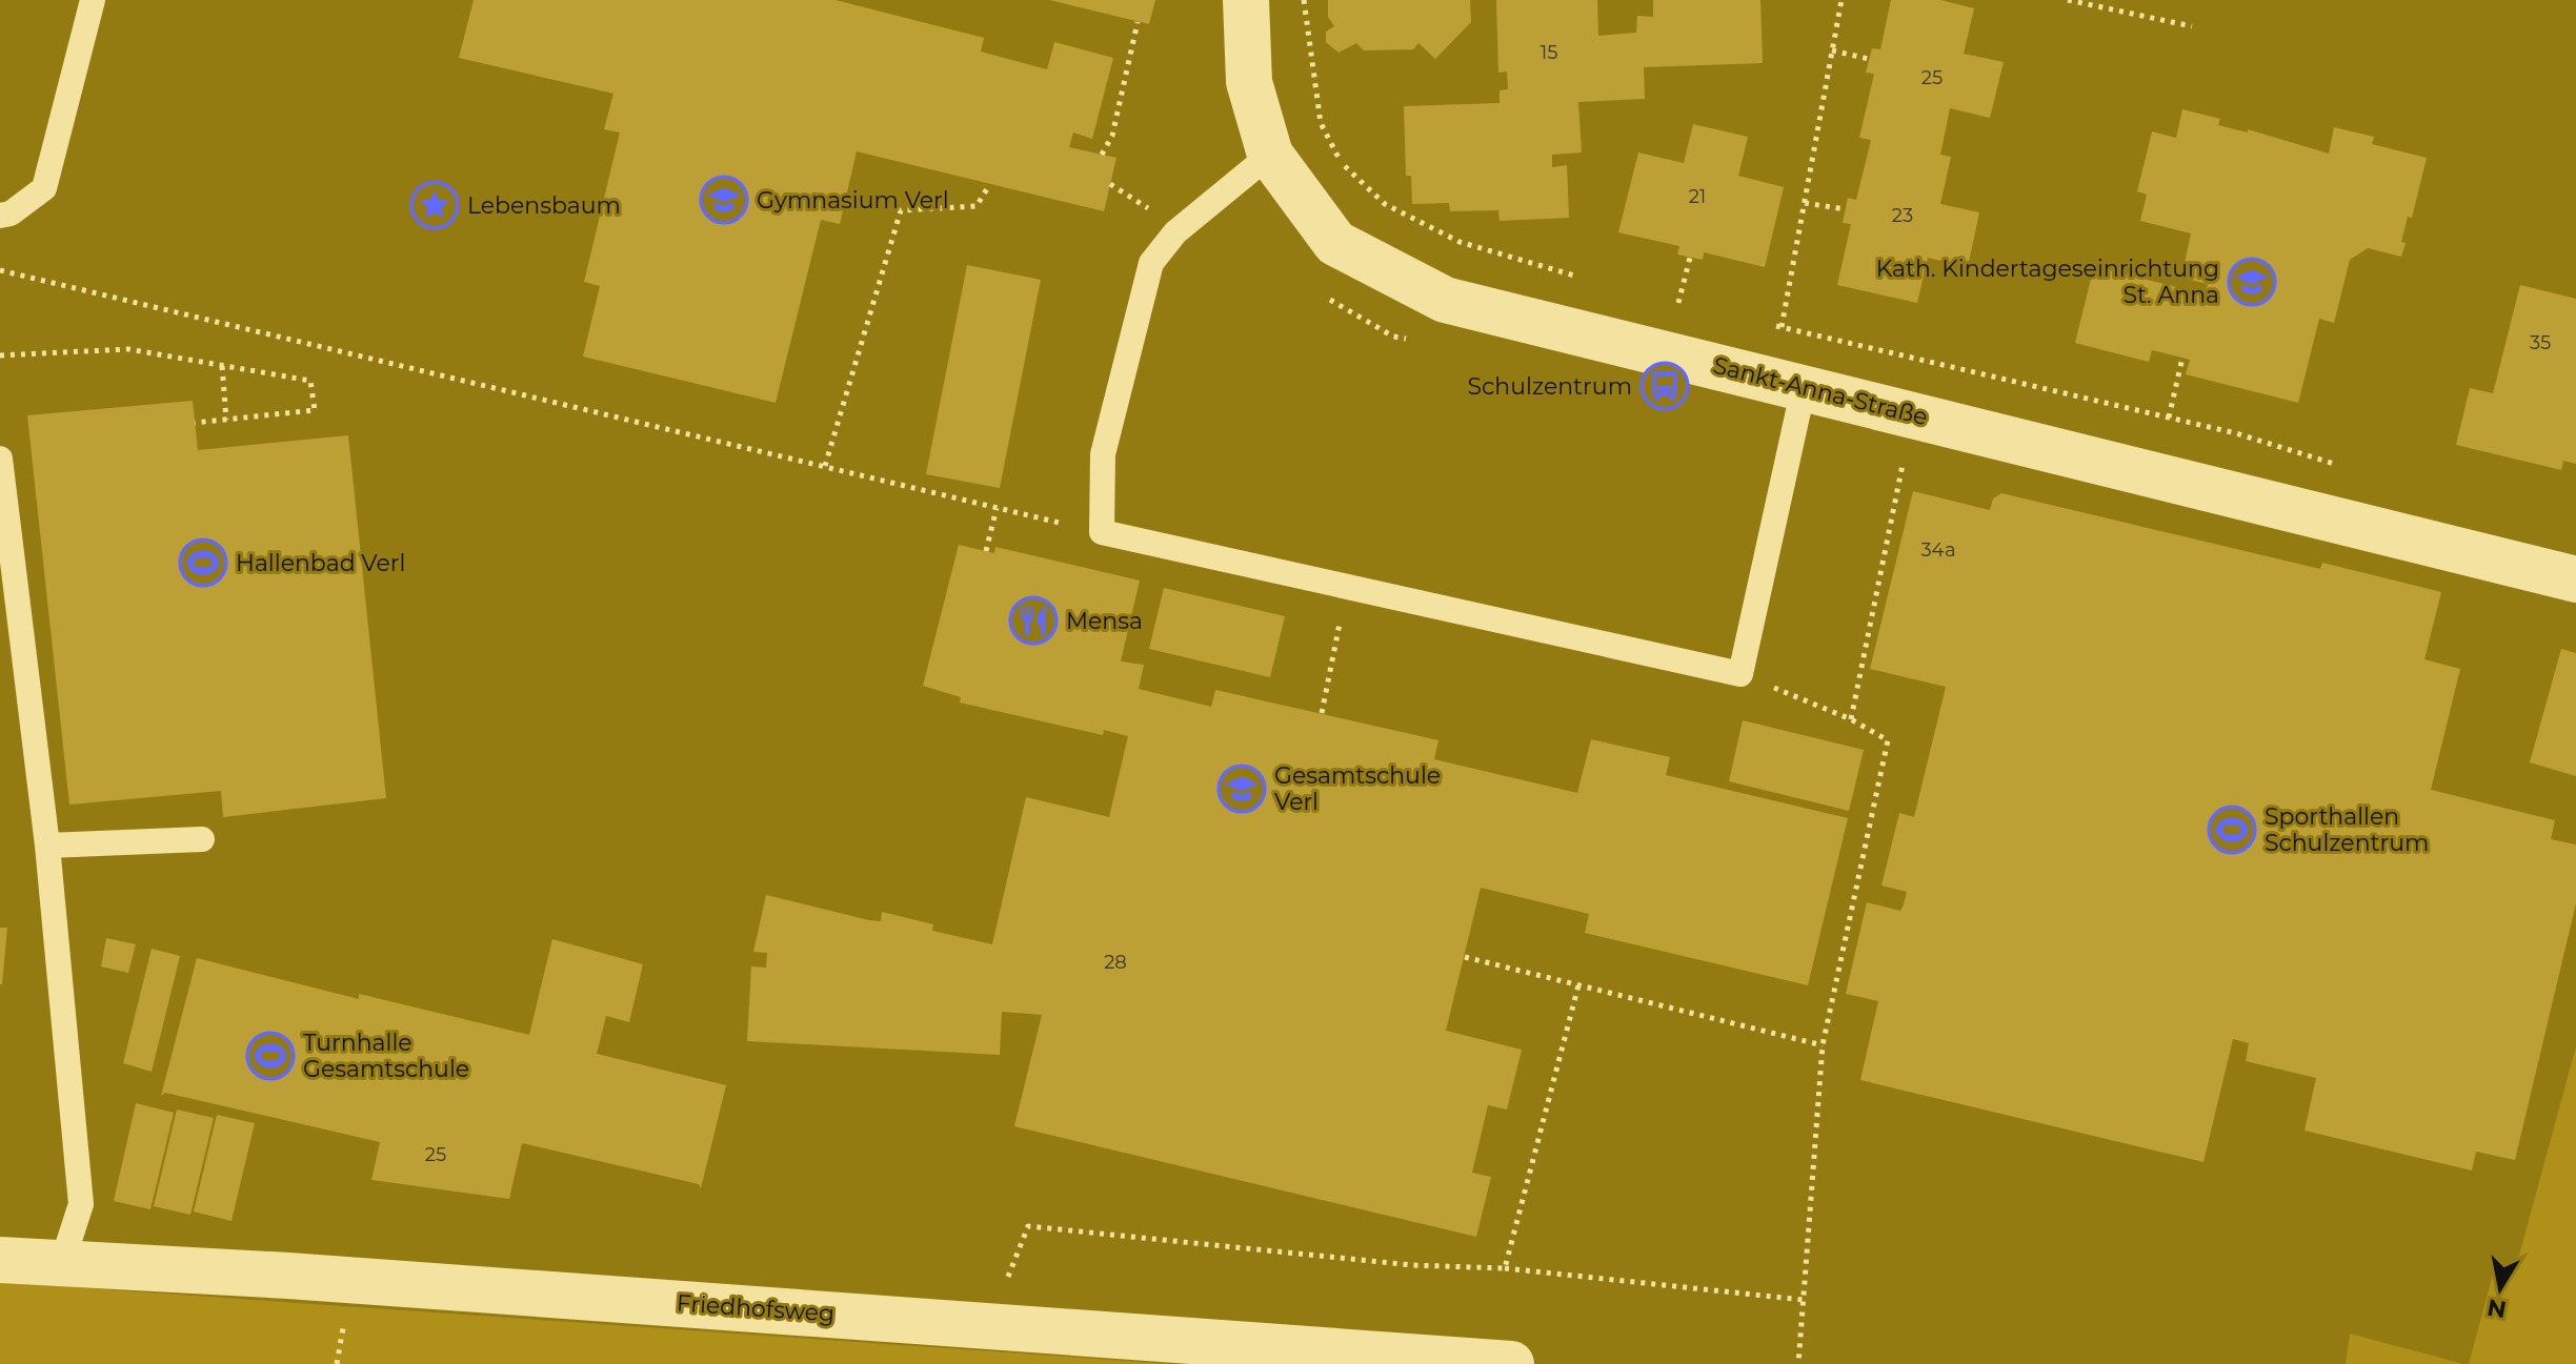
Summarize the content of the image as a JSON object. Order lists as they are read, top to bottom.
{
  "streets": {
    "street": ["Sankt-Anna-Straße", "Friedhofsweg"]
  },
  "places": {
    "school or university": ["Gymnasium Verl", "Kath. Kindertageseinrichtung St. Anna", "Gesamtschule Verl"],
    "place": ["Lebensbaum"],
    "bus stop": ["Schulzentrum"],
    "sports": ["Hallenbad Verl", "Sporthallen Schulzentrum", "Turnhalle Gesamtschule"],
    "restaurant": ["Mensa"]
  },
  "house_numbers": [
    "15",
    "25",
    "21",
    "23",
    "35",
    "34a",
    "28",
    "25"
  ],
  "north": "bottom"
}
